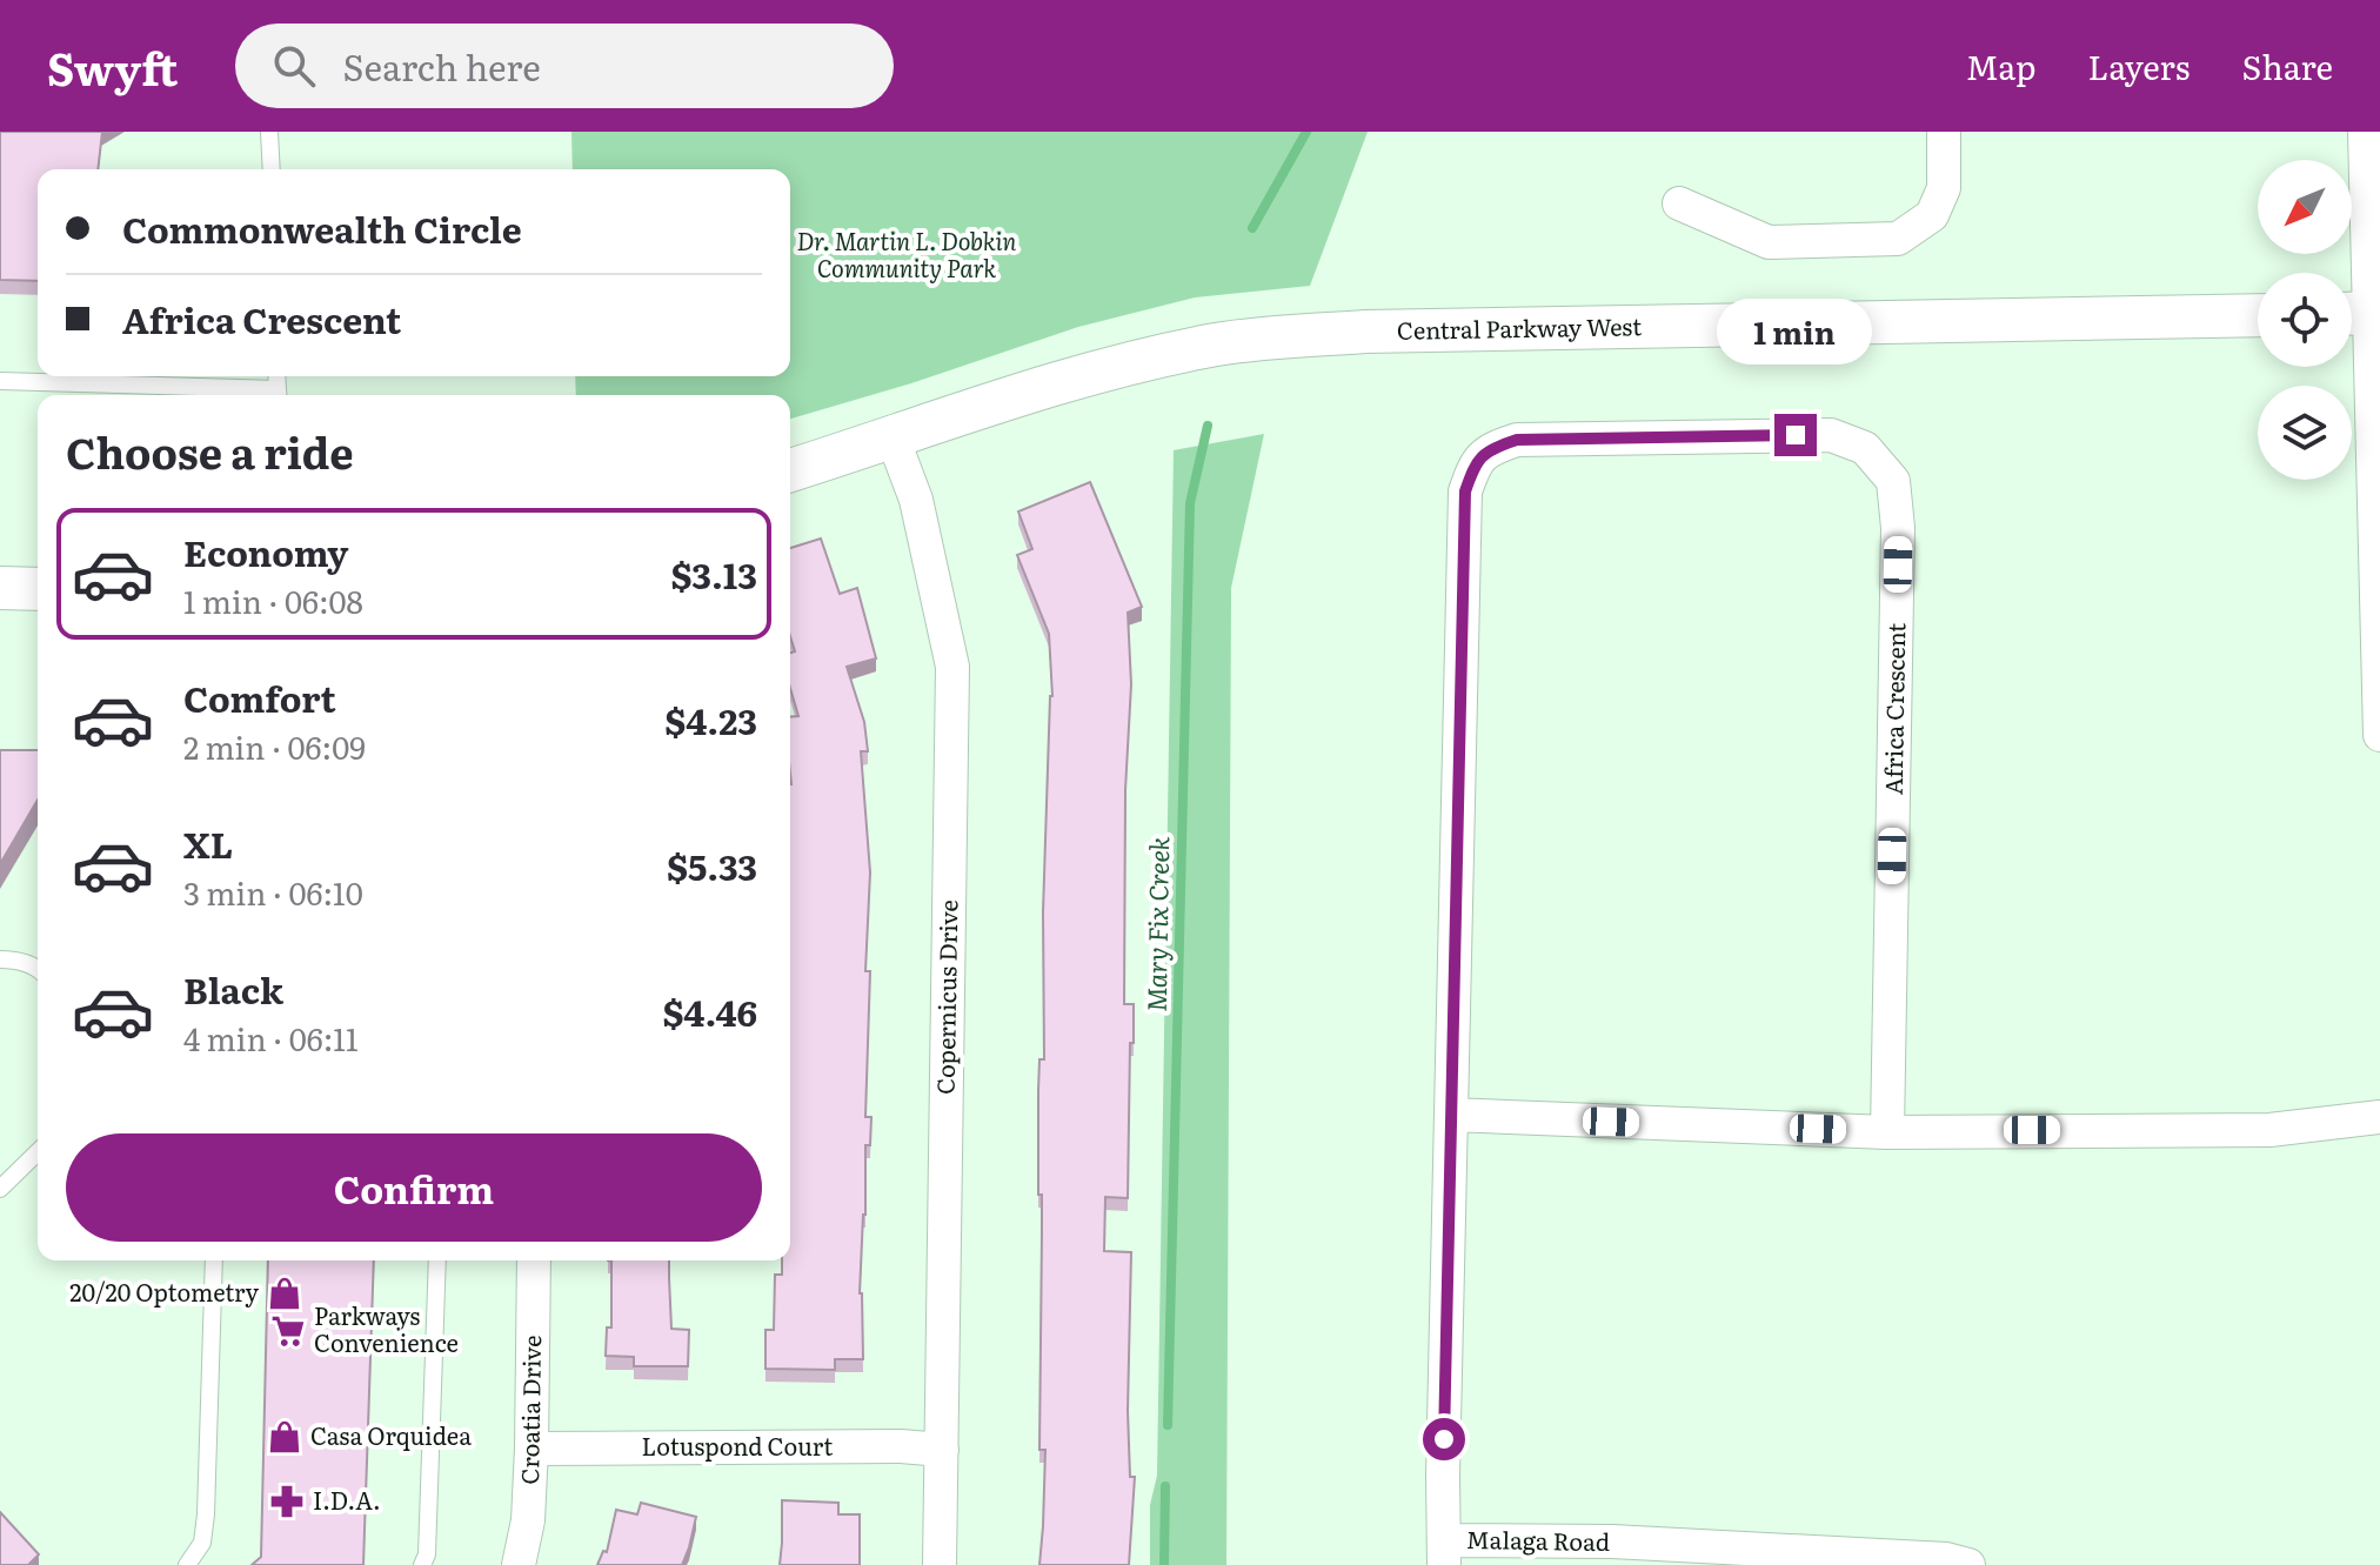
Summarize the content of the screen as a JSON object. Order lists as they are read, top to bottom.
{
  "streets": {
    "street": [
      "Central Parkway West",
      "Africa Crescent",
      "Copernicus Drive",
      "Croatia Drive",
      "Lotuspond Court",
      "Malaga Road"
    ]
  },
  "crossings": [
    ["Central Parkway West", "Copernicus Drive"],
    ["Africa Crescent", "Malaga Road"],
    ["Copernicus Drive", "Lotuspond Court"],
    ["Croatia Drive", "Lotuspond Court"]
  ],
  "water": ["Mary Fix Creek"],
  "parks": ["Dr. Martin L. Dobkin Community Park"],
  "places": {
    "shop": ["20/20 Optometry", "Casa Orquidea"],
    "supermarket": ["Parkways Convenience"],
    "pharmacy": ["I.D.A."]
  },
  "north": "bottom left",
  "page": {
    "header": "Swyft",
    "search": "Search here",
    "nav": ["Map", "Layers", "Share"],
    "banner": ["Commonwealth Circle", "Africa Crescent"],
    "bubble": "1 min",
    "heading": "Choose a ride",
    "list": [
      {
        "name": "Economy",
        "note": "1 min · 06:08",
        "value": "$3.13"
      },
      {
        "name": "Comfort",
        "note": "2 min · 06:09",
        "value": "$4.23"
      },
      {
        "name": "XL",
        "note": "3 min · 06:10",
        "value": "$5.33"
      },
      {
        "name": "Black",
        "note": "4 min · 06:11",
        "value": "$4.46"
      }
    ],
    "buttons": "Confirm"
  }
}
